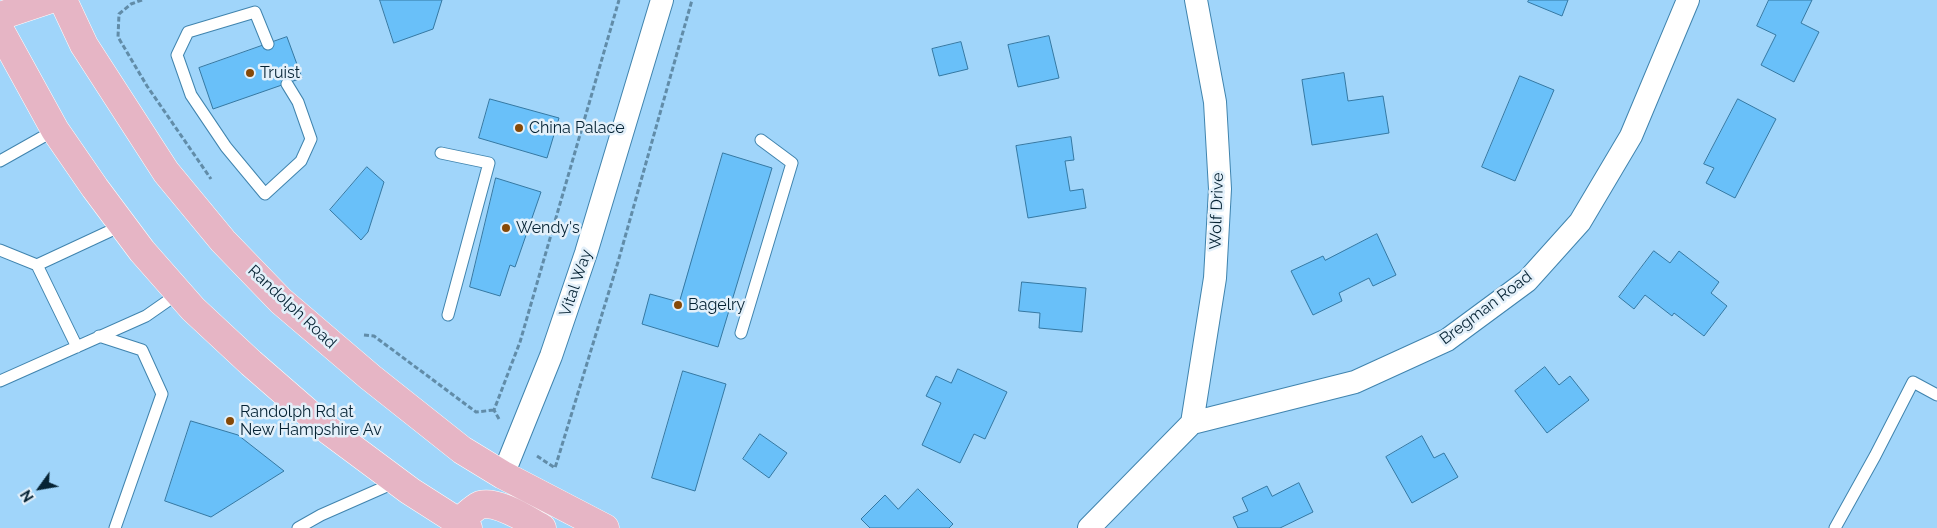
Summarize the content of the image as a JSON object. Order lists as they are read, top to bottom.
{
  "streets": {
    "main road": ["Randolph Road"],
    "street": ["Wolf Drive", "Vital Way", "Bregman Road"]
  },
  "crossings": [
    ["Wolf Drive", "Bregman Road"],
    ["Vital Way", "Randolph Road"]
  ],
  "places": [
    "Truist",
    "China Palace",
    "Wendy's",
    "Bagelry",
    "Randolph Rd at New Hampshire Av"
  ],
  "north": "bottom left"
}
